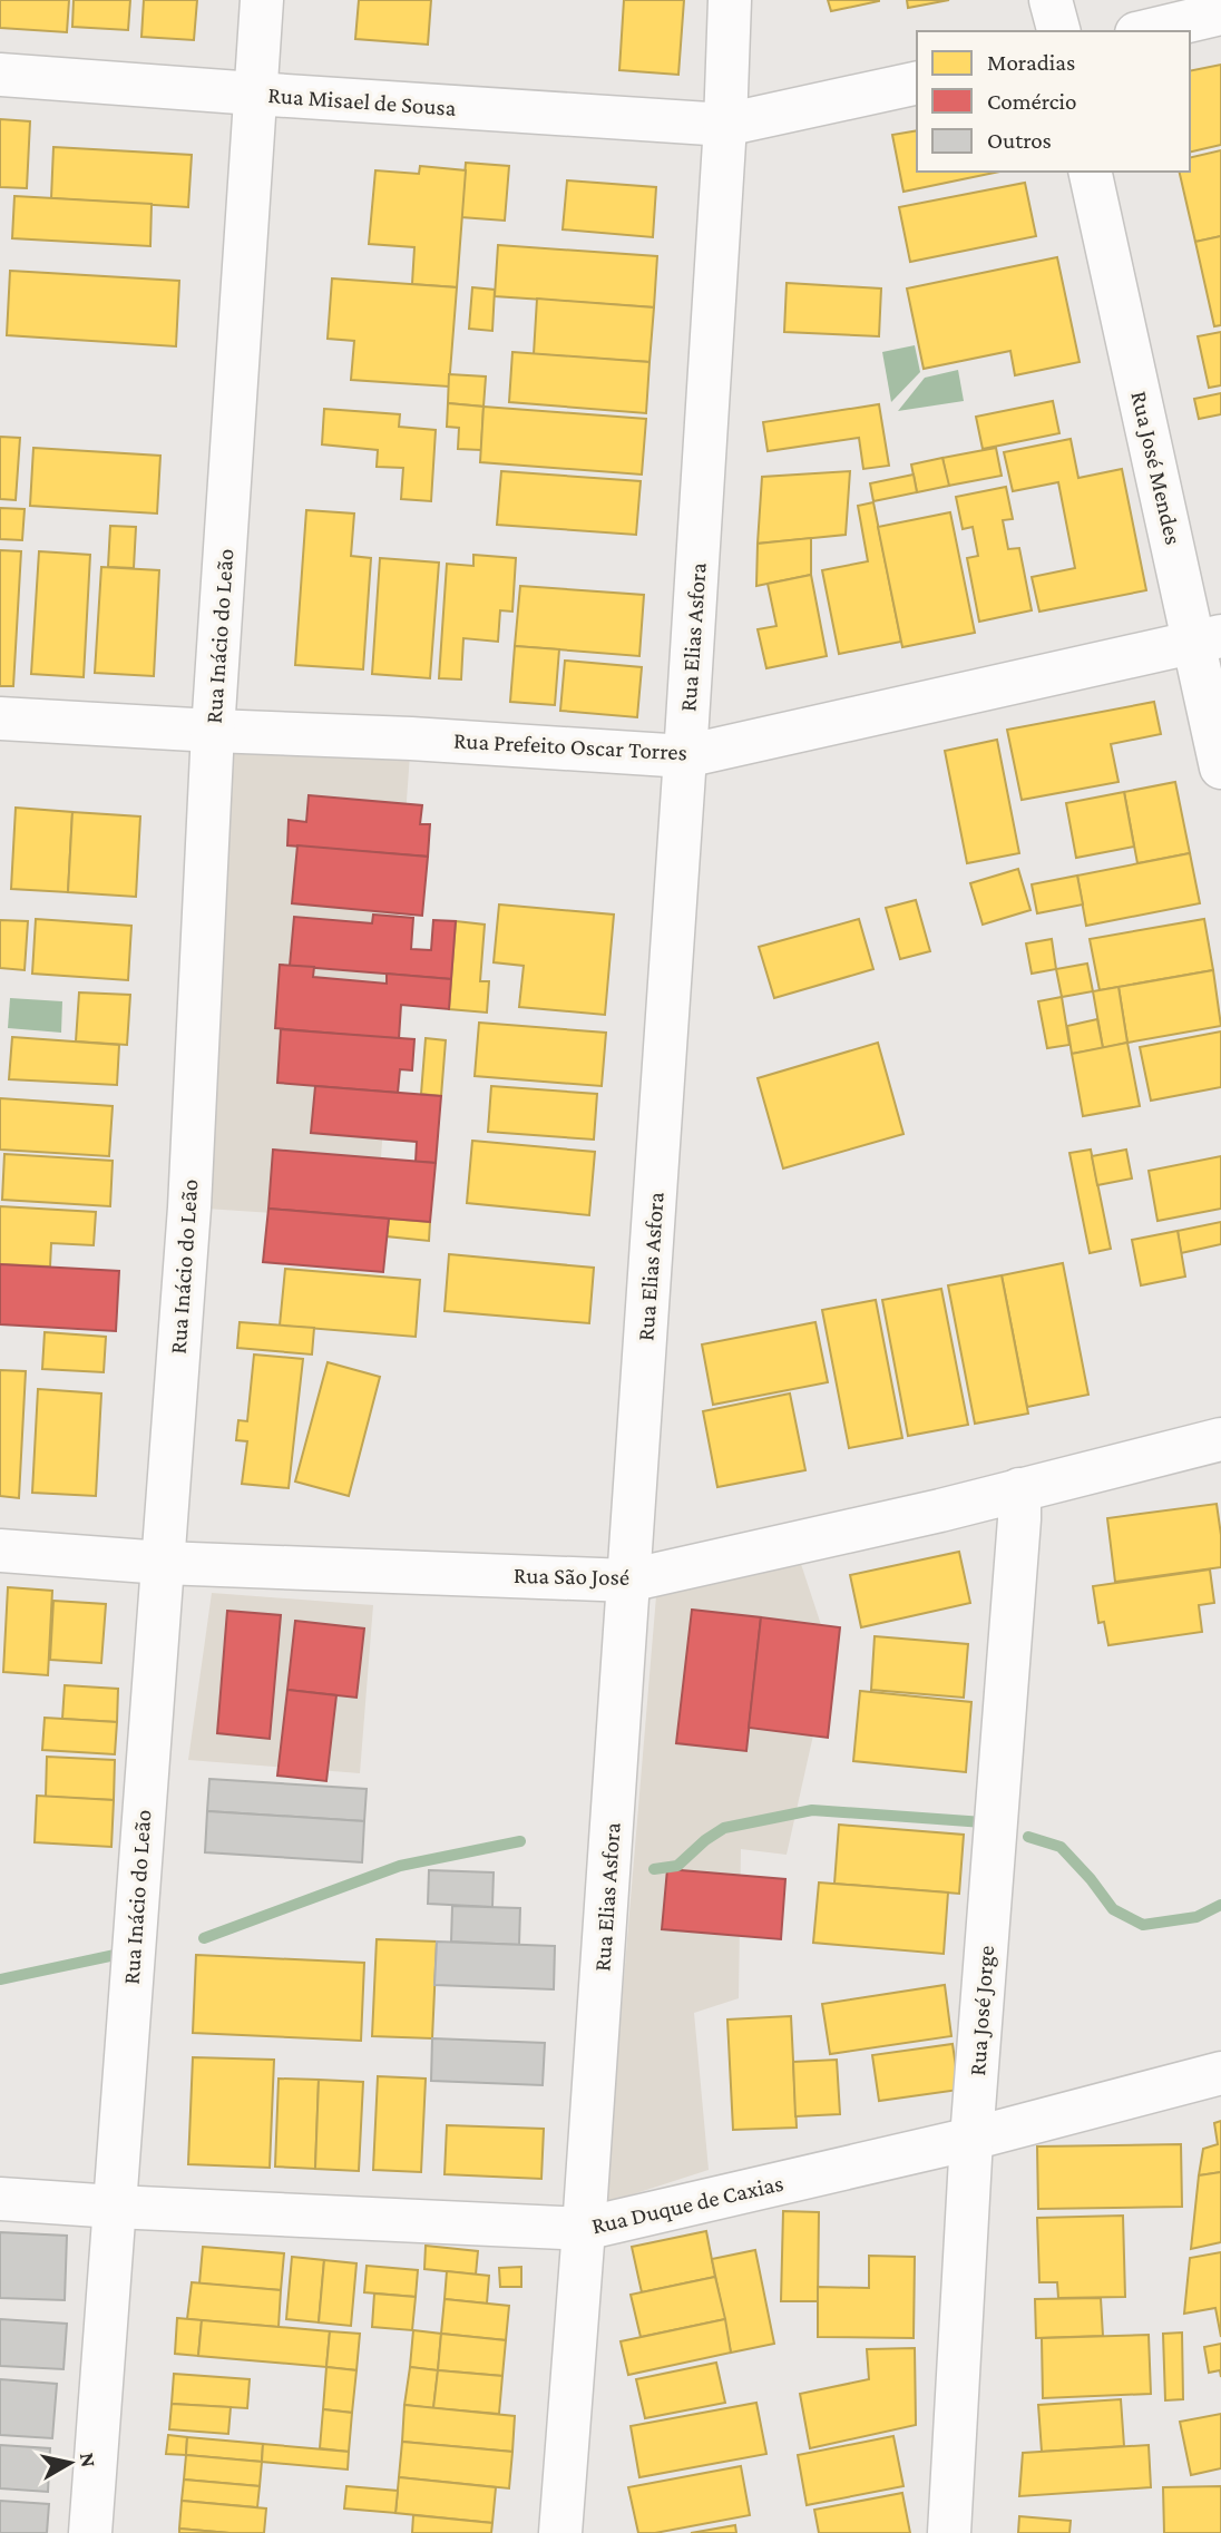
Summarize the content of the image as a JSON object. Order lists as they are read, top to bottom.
{
  "streets": {
    "street": [
      "Rua Misael de Sousa",
      "Rua José Mendes",
      "Rua Inácio do Leão",
      "Rua Elias Asfora",
      "Rua Prefeito Oscar Torres",
      "Rua São José",
      "Rua José Jorge",
      "Rua Duque de Caxias"
    ]
  },
  "crossings": [
    ["Rua Misael de Sousa", "Rua Inácio do Leão"],
    ["Rua Misael de Sousa", "Rua Elias Asfora"],
    ["Rua José Mendes", "Rua Prefeito Oscar Torres"],
    ["Rua Inácio do Leão", "Rua Prefeito Oscar Torres"],
    ["Rua Inácio do Leão", "Rua São José"],
    ["Rua Inácio do Leão", "Rua Duque de Caxias"],
    ["Rua Elias Asfora", "Rua Prefeito Oscar Torres"],
    ["Rua Elias Asfora", "Rua São José"],
    ["Rua Elias Asfora", "Rua Duque de Caxias"],
    ["Rua São José", "Rua José Jorge"],
    ["Rua José Jorge", "Rua Duque de Caxias"]
  ],
  "legend": ["Moradias", "Comércio", "Outros"],
  "north": "right"
}
